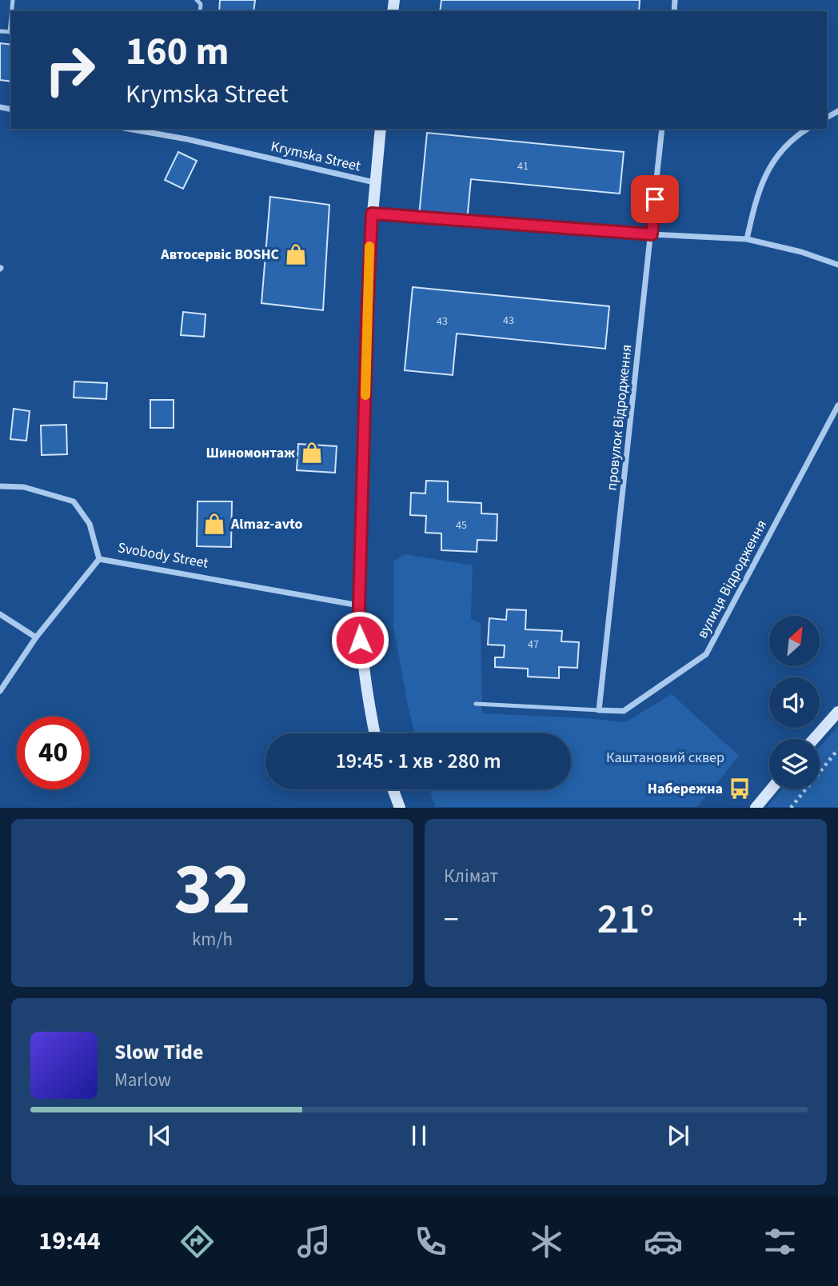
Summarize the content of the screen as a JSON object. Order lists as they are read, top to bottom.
{
  "streets": {
    "street": [
      "Krymska Street",
      "провулок Відродження",
      "Svobody Street",
      "вулиця Відродження"
    ]
  },
  "crossings": [
    ["провулок Відродження", "вулиця Відродження"]
  ],
  "parks": ["Каштановий сквер"],
  "places": {
    "shop": ["Автосервіс BOSHC", "Шиномонтаж", "Almaz-avto"],
    "bus stop": ["Набережна"]
  },
  "house_numbers": [
    "41",
    "43",
    "43",
    "45",
    "47"
  ],
  "north": "top right",
  "page": {
    "turn": ["160 m", "Krymska Street"],
    "limit": "40",
    "trip": "19:45 · 1 хв · 280 m",
    "tile": [
      ["32", "km/h"],
      "Клімат"
    ],
    "heat": ["−", "21°", "+"],
    "song": ["Slow Tide", "Marlow"],
    "tabs": "19:44"
  }
}
